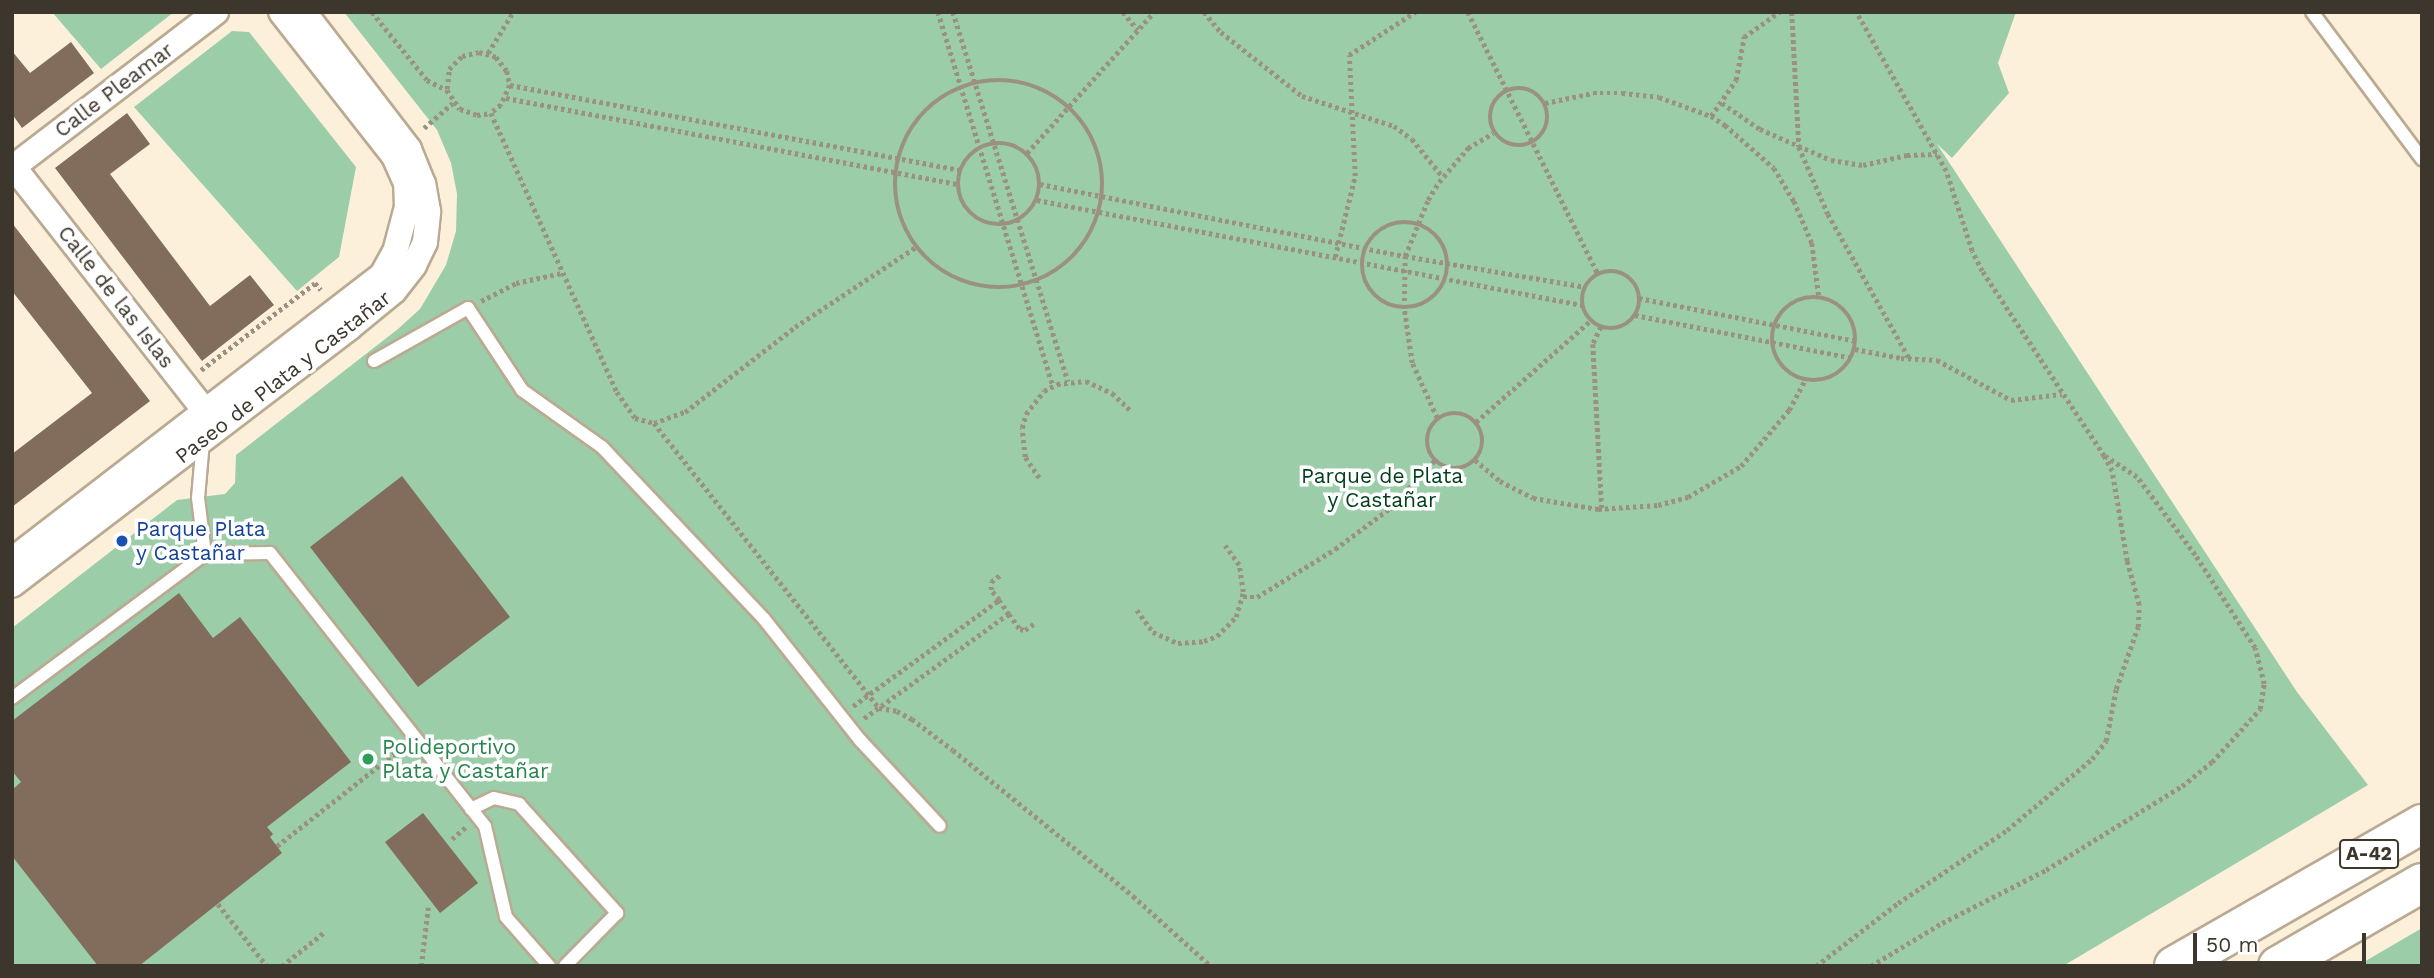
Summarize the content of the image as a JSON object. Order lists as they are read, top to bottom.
{
  "streets": {
    "highway": ["A-42"],
    "street": ["Calle Pleamar", "Calle de las Islas", "Paseo de Plata y Castañar"]
  },
  "crossings": [
    ["Calle Pleamar", "Calle de las Islas"],
    ["Calle de las Islas", "Paseo de Plata y Castañar"]
  ],
  "parks": ["Parque de Plata y Castañar"],
  "places": ["Parque Plata y Castañar", "Polideportivo Plata y Castañar"],
  "scale_bar": "50 m"
}
